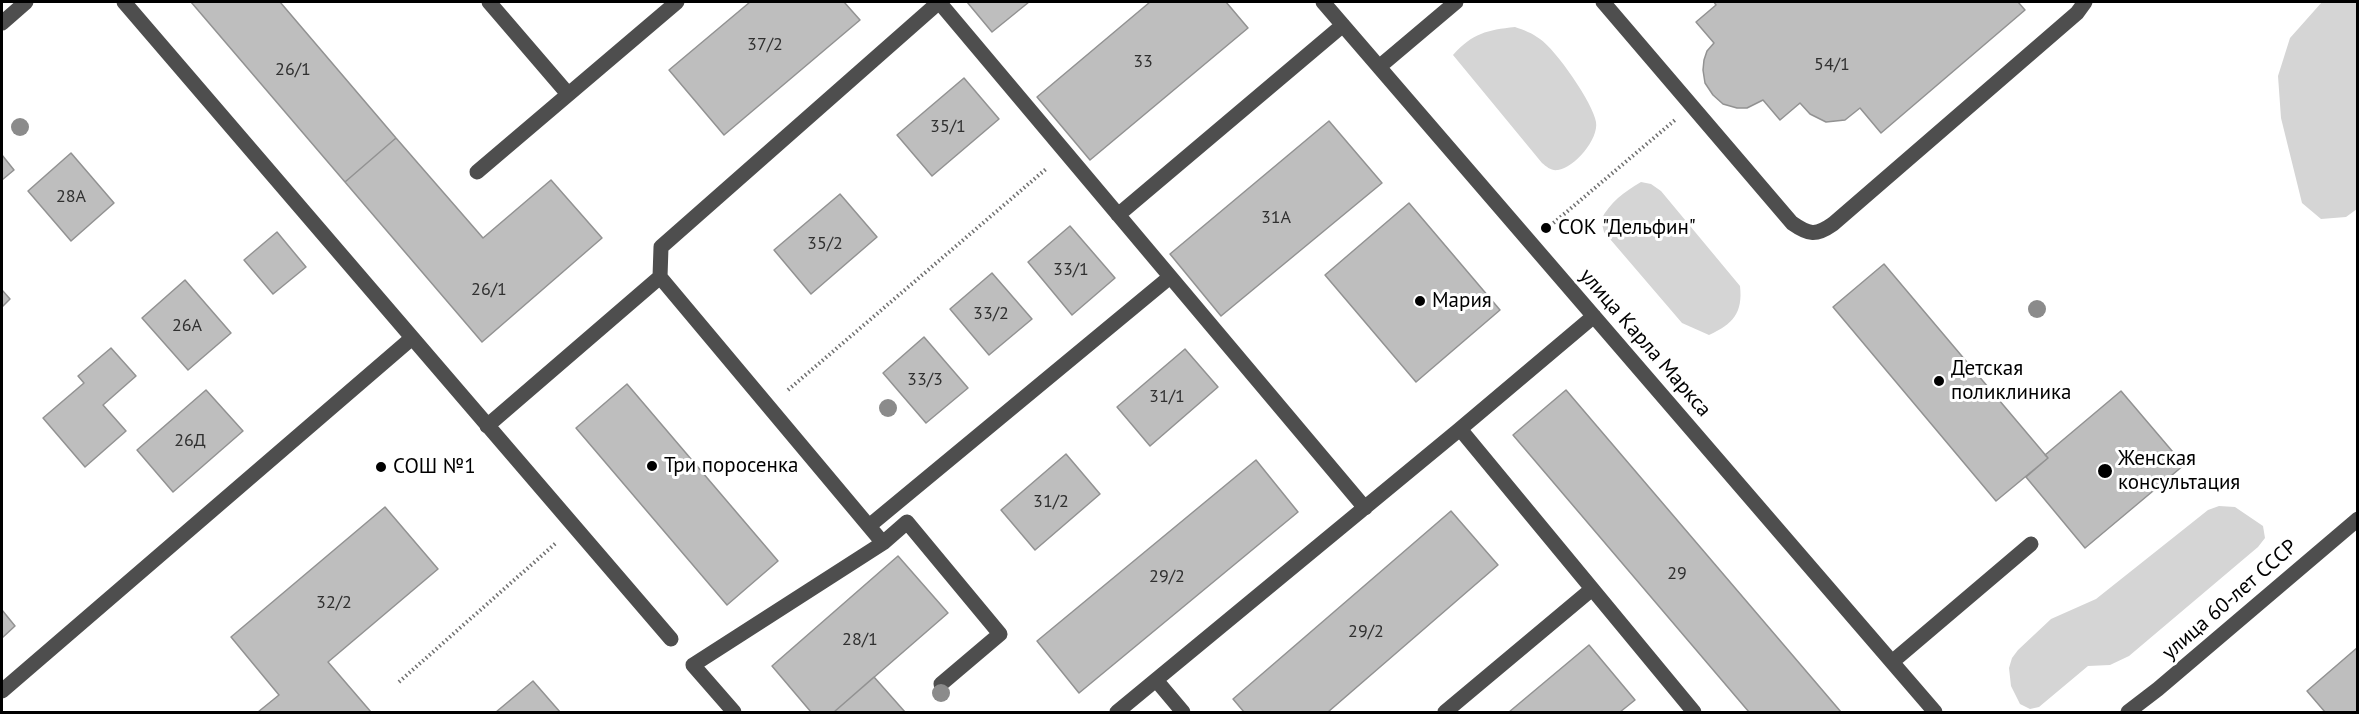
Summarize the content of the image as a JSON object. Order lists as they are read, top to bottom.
{
  "streets": {
    "street": ["улица Карла Маркса", "улица 60-лет СССР"]
  },
  "places": [
    "СОК \"Дельфин\"",
    "Мария",
    "Детская поликлиника",
    "Три поросенка",
    "СОШ №1",
    "Женская консультация"
  ],
  "house_numbers": [
    "37/2",
    "33",
    "54/1",
    "26/1",
    "35/1",
    "28А",
    "31А",
    "35/2",
    "33/1",
    "26/1",
    "33/2",
    "26А",
    "33/3",
    "31/1",
    "26Д",
    "31/2",
    "29",
    "29/2",
    "32/2",
    "29/2",
    "28/1"
  ]
}
